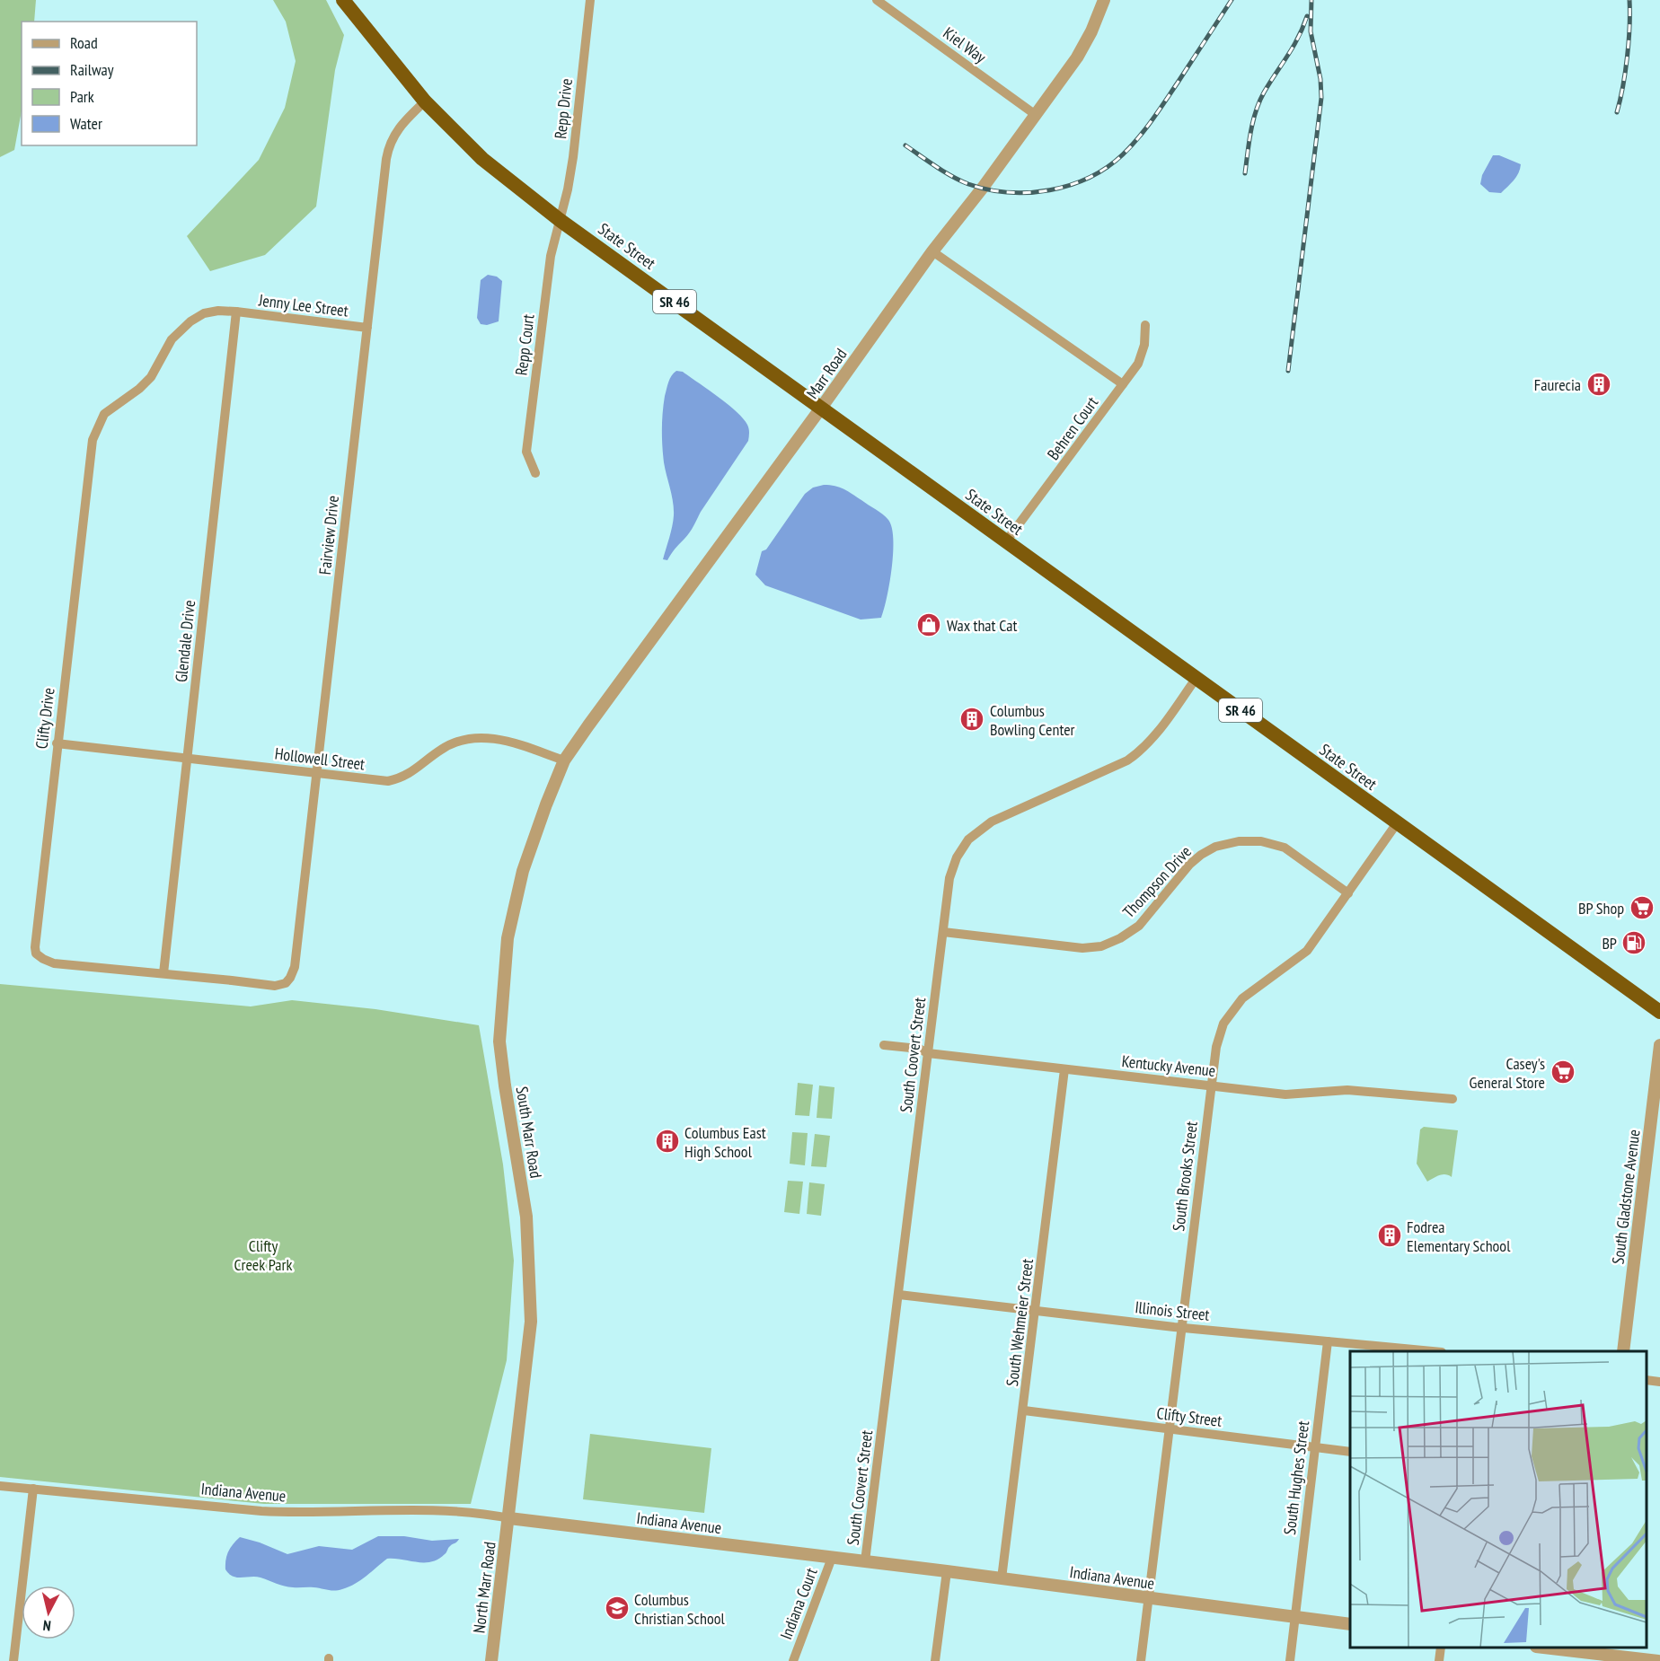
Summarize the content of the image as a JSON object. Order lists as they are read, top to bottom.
{
  "streets": {
    "highway": ["State Street", "SR 46"],
    "street": [
      "Kiel Way",
      "Repp Drive",
      "Jenny Lee Street",
      "Repp Court",
      "Marr Road",
      "Behren Court",
      "Fairview Drive",
      "Glendale Drive",
      "Clifty Drive",
      "Hollowell Street",
      "Thompson Drive",
      "South Coovert Street",
      "Kentucky Avenue",
      "South Marr Road",
      "South Brooks Street",
      "South Gladstone Avenue",
      "Illinois Street",
      "South Wehmeier Street",
      "Clifty Street",
      "South Hughes Street",
      "Indiana Avenue",
      "North Marr Road",
      "Indiana Court"
    ]
  },
  "crossings": [
    ["Kiel Way", "Marr Road"],
    ["Repp Drive", "State Street"],
    ["Repp Drive", "Repp Court"],
    ["State Street", "Repp Court"],
    ["State Street", "Marr Road"],
    ["State Street", "Behren Court"],
    ["State Street", "Fairview Drive"],
    ["State Street", "South Coovert Street"],
    ["State Street", "South Brooks Street"],
    ["Jenny Lee Street", "Fairview Drive"],
    ["Jenny Lee Street", "Glendale Drive"],
    ["Jenny Lee Street", "Clifty Drive"],
    ["Marr Road", "Hollowell Street"],
    ["Marr Road", "South Marr Road"],
    ["Fairview Drive", "Clifty Drive"],
    ["Fairview Drive", "Hollowell Street"],
    ["Glendale Drive", "Clifty Drive"],
    ["Glendale Drive", "Hollowell Street"],
    ["Clifty Drive", "Hollowell Street"],
    ["Hollowell Street", "South Marr Road"],
    ["Thompson Drive", "South Coovert Street"],
    ["Thompson Drive", "South Brooks Street"],
    ["South Coovert Street", "Kentucky Avenue"],
    ["South Coovert Street", "Illinois Street"],
    ["South Coovert Street", "Indiana Avenue"],
    ["Kentucky Avenue", "South Brooks Street"],
    ["Kentucky Avenue", "South Wehmeier Street"],
    ["South Marr Road", "Indiana Avenue"],
    ["South Marr Road", "North Marr Road"],
    ["South Brooks Street", "Illinois Street"],
    ["South Brooks Street", "Clifty Street"],
    ["South Brooks Street", "Indiana Avenue"],
    ["Illinois Street", "South Wehmeier Street"],
    ["Illinois Street", "South Hughes Street"],
    ["South Wehmeier Street", "Clifty Street"],
    ["South Wehmeier Street", "Indiana Avenue"],
    ["Clifty Street", "South Hughes Street"],
    ["South Hughes Street", "Indiana Avenue"],
    ["Indiana Avenue", "North Marr Road"],
    ["Indiana Avenue", "Indiana Court"]
  ],
  "parks": ["Clifty Creek Park"],
  "places": {
    "building": [
      "Faurecia",
      "Columbus Bowling Center",
      "Columbus East High School",
      "Fodrea Elementary School"
    ],
    "shop": ["Wax that Cat"],
    "supermarket": ["BP Shop", "Casey's General Store"],
    "fuel station": ["BP"],
    "school or university": ["Columbus Christian School"]
  },
  "legend": [
    "Road",
    "Railway",
    "Park",
    "Water"
  ],
  "north": "bottom"
}
